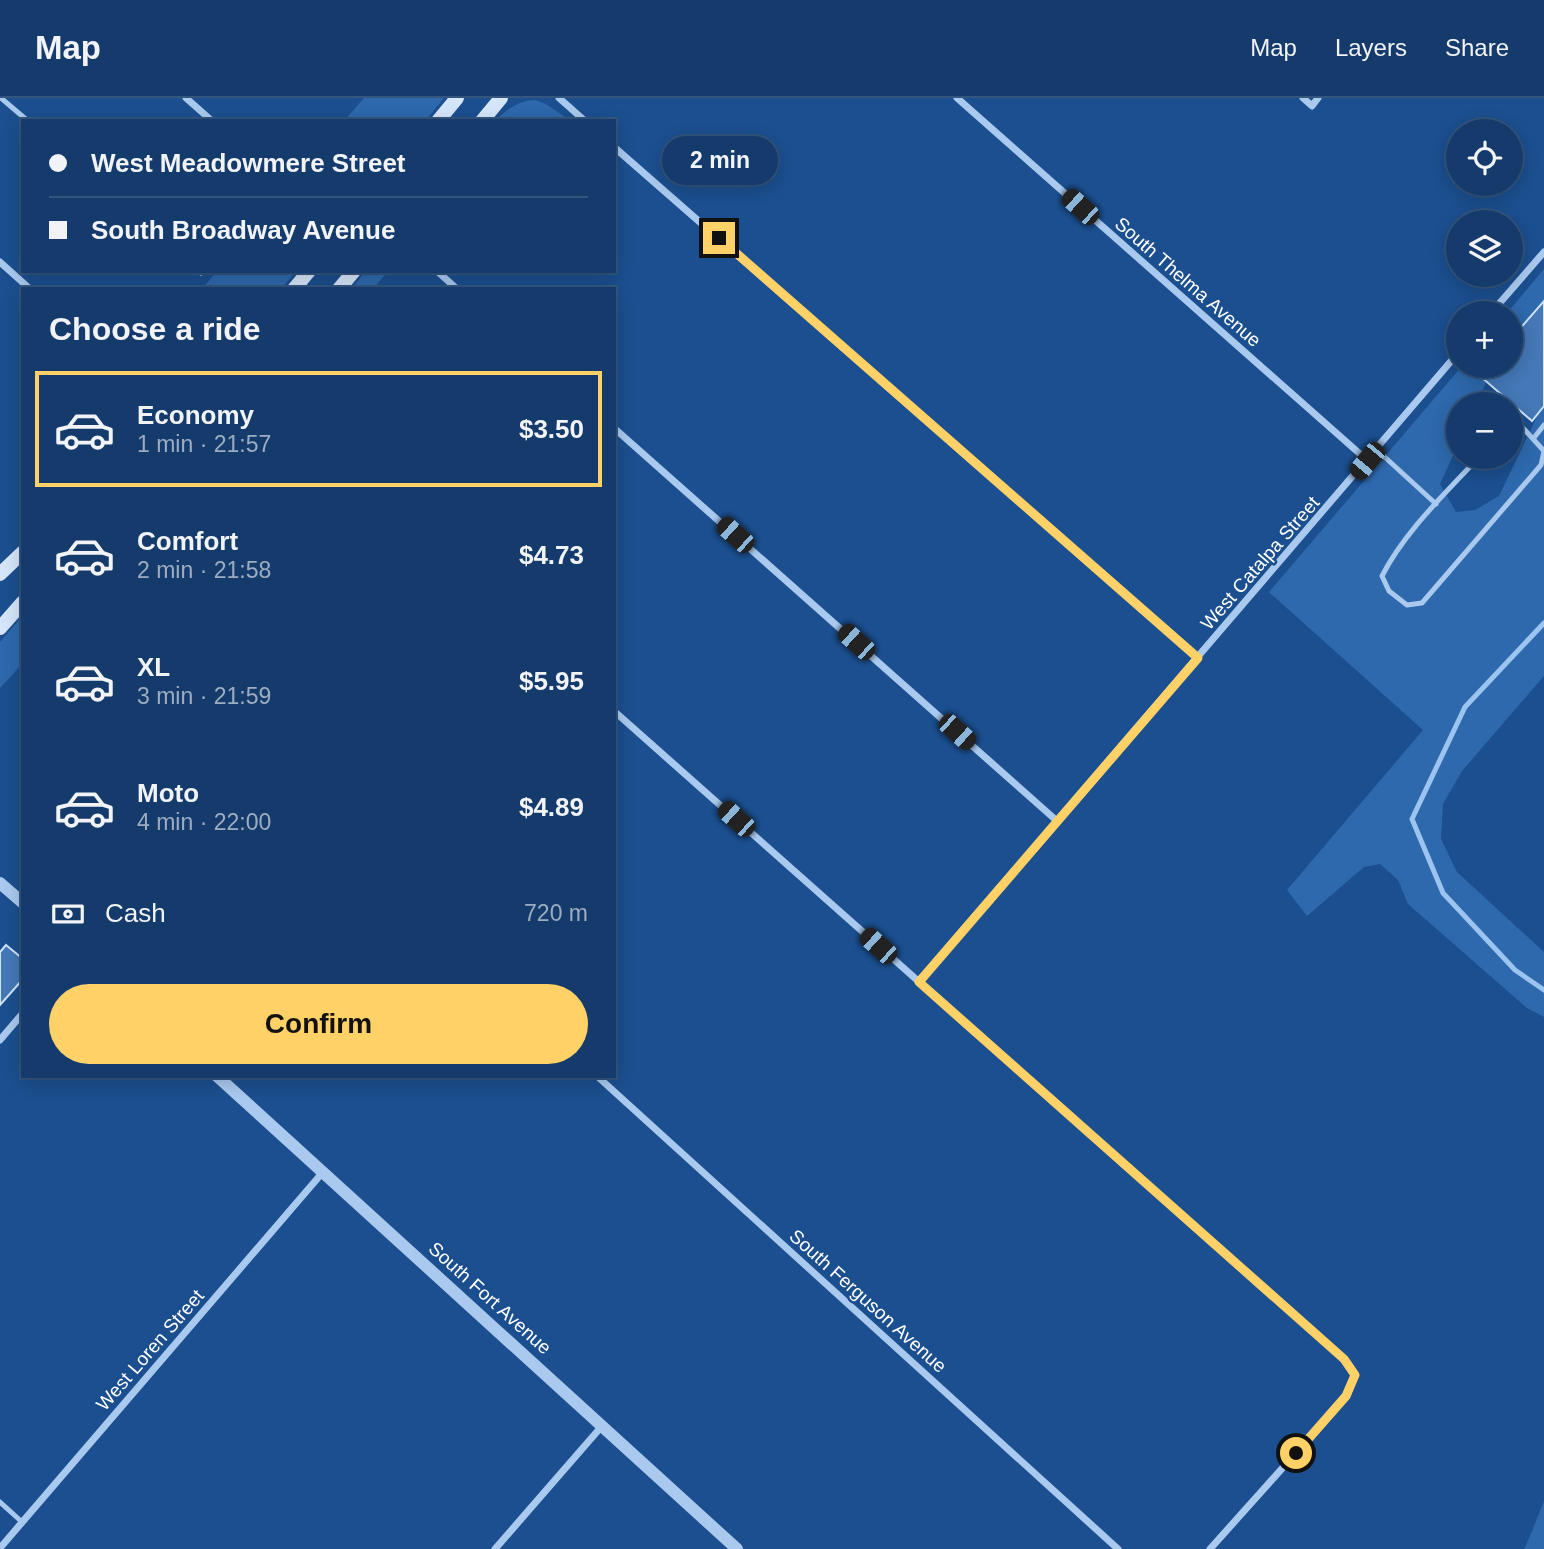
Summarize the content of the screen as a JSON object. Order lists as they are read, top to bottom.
{
  "streets": {
    "street": [
      "South Thelma Avenue",
      "West Catalpa Street",
      "South Fort Avenue",
      "South Ferguson Avenue",
      "West Loren Street"
    ]
  },
  "crossings": [
    ["South Thelma Avenue", "West Catalpa Street"],
    ["South Fort Avenue", "West Loren Street"]
  ],
  "page": {
    "header": "Map",
    "nav": ["Map", "Layers", "Share"],
    "map_buttons": ["+", "−"],
    "banner": ["West Meadowmere Street", "South Broadway Avenue"],
    "bubble": "2 min",
    "heading": "Choose a ride",
    "list": [
      {
        "name": "Economy",
        "note": "1 min · 21:57",
        "value": "$3.50"
      },
      {
        "name": "Comfort",
        "note": "2 min · 21:58",
        "value": "$4.73"
      },
      {
        "name": "XL",
        "note": "3 min · 21:59",
        "value": "$5.95"
      },
      {
        "name": "Moto",
        "note": "4 min · 22:00",
        "value": "$4.89"
      }
    ],
    "pay": ["Cash", "720 m"],
    "buttons": "Confirm"
  }
}
